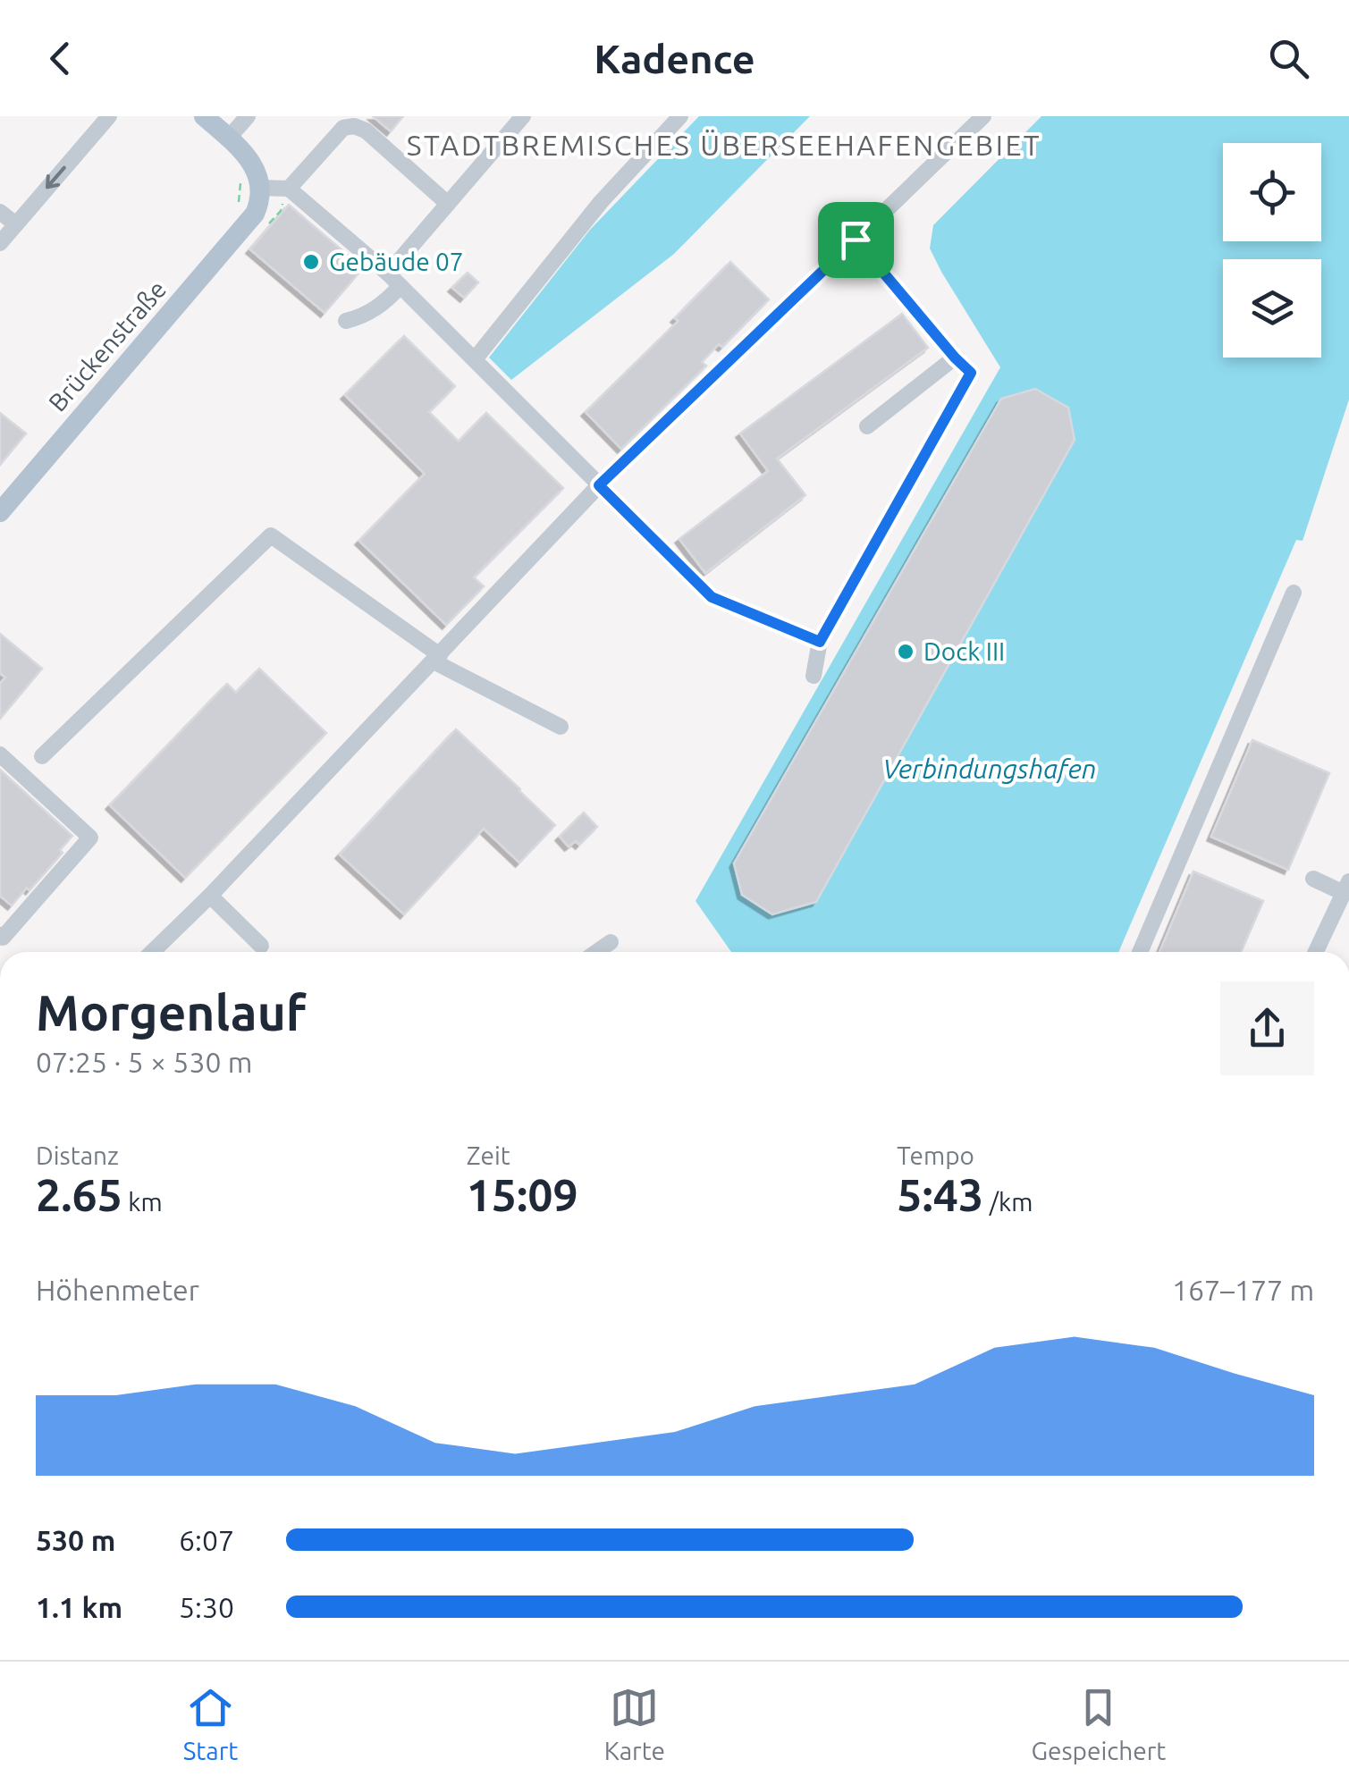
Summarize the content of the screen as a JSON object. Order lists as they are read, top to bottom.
{
  "streets": {
    "main road": ["Brückenstraße"]
  },
  "districts": ["STADTBREMISCHES ÜBERSEEHAFENGEBIET"],
  "water": ["Verbindungshafen"],
  "places": ["Gebäude 07", "Dock III"],
  "page": {
    "header": "Kadence",
    "heading": ["Morgenlauf", "07:25 · 5 × 530 m"],
    "stats": [
      ["Distanz", "2.65 km"],
      ["Zeit", "15:09"],
      ["Tempo", "5:43 /km"]
    ],
    "chart": ["Höhenmeter", "167–177 m"],
    "list": [
      {
        "name": "530 m",
        "note": "6:07"
      },
      {
        "name": "1.1 km",
        "note": "5:30"
      }
    ],
    "tabs": ["Start", "Karte", "Gespeichert"]
  }
}
